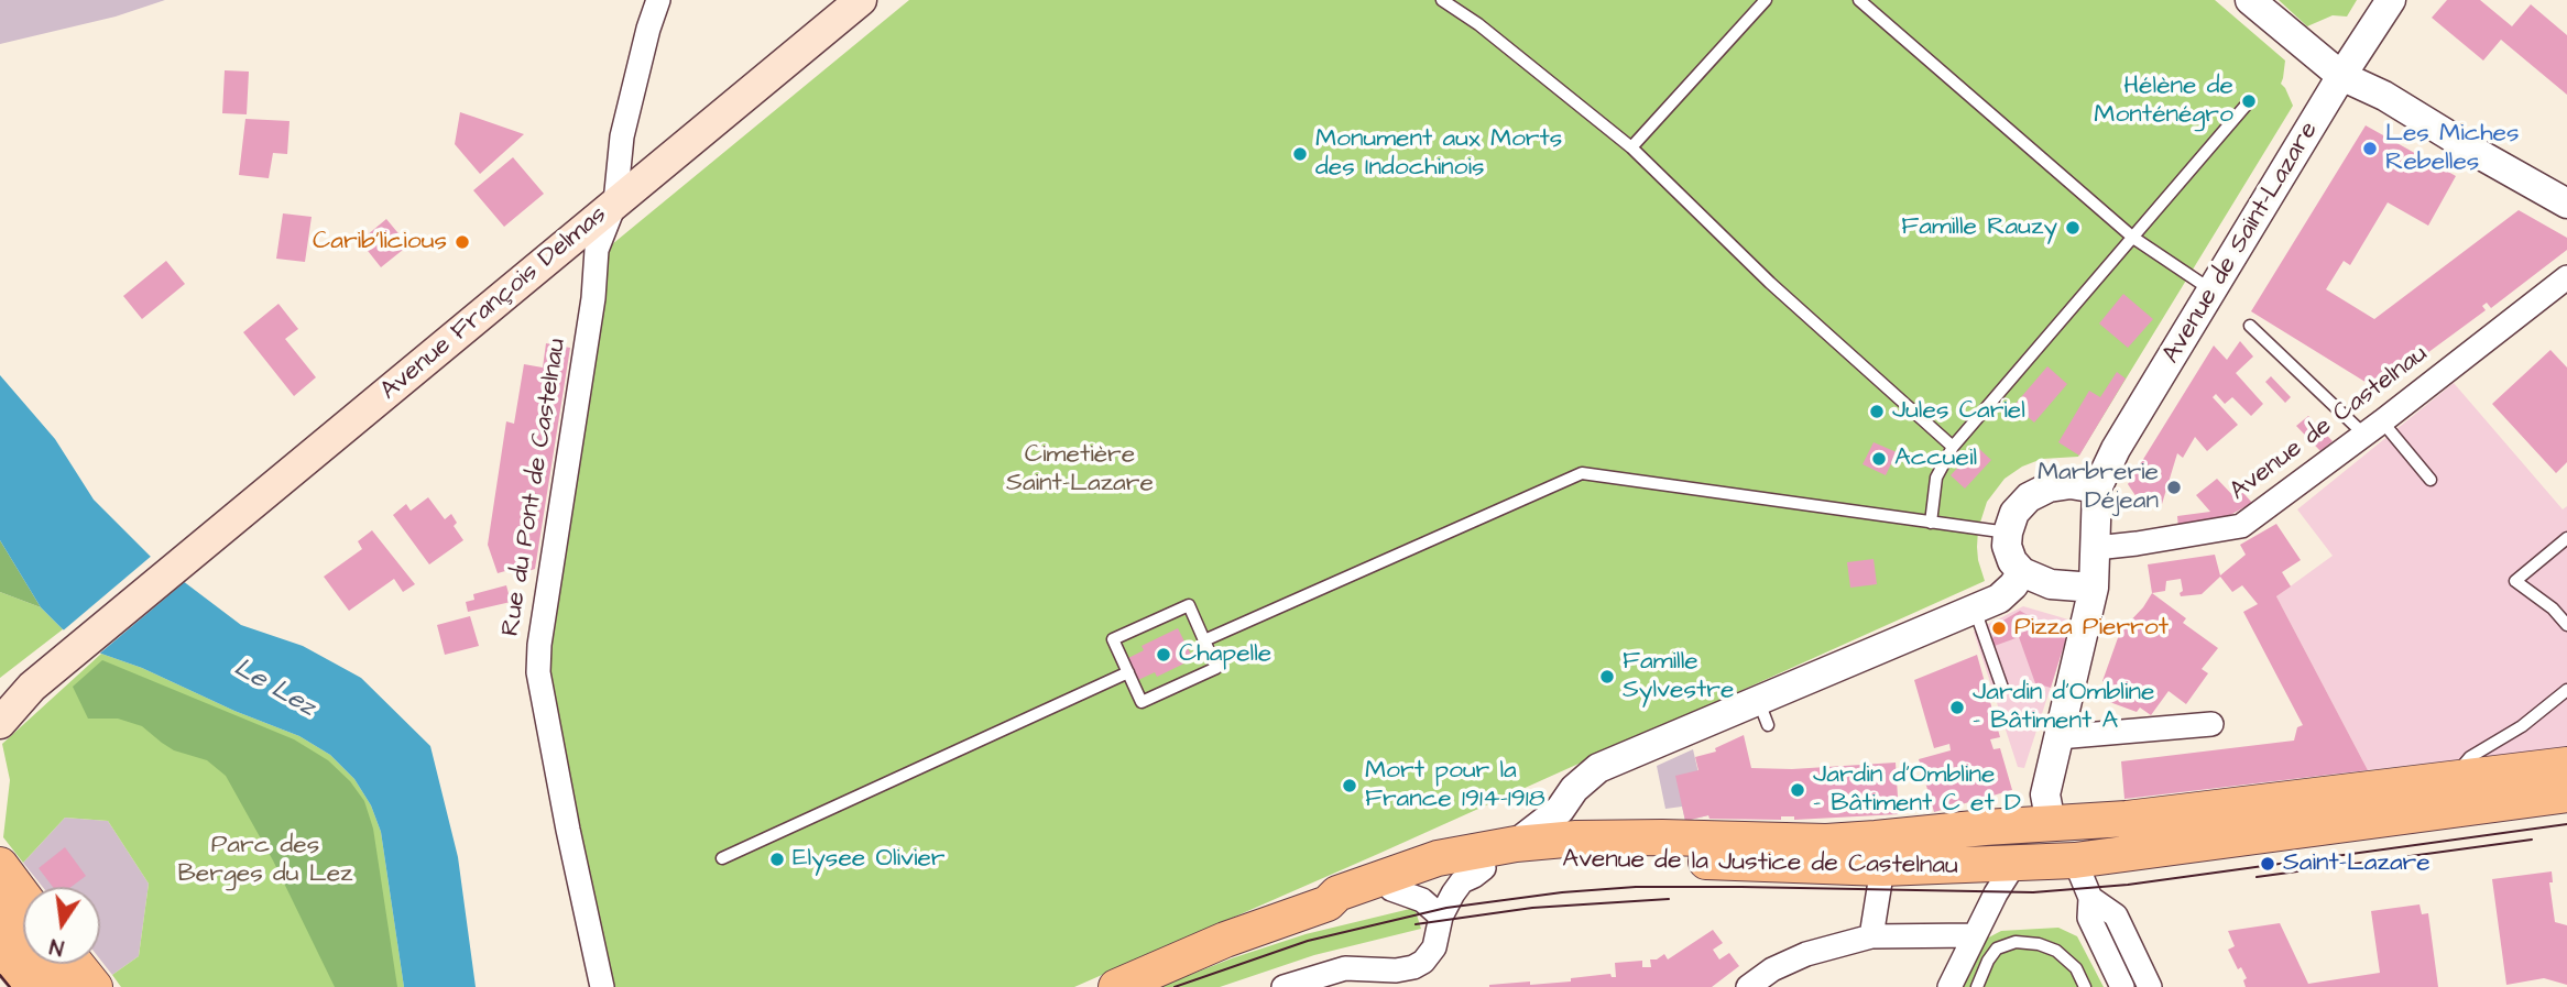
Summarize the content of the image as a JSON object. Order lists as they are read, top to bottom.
{
  "streets": {
    "main road": ["Avenue François Delmas", "Avenue de la Justice de Castelnau"],
    "street": ["Avenue de Saint-Lazare", "Avenue de Castelnau", "Rue du Pont de Castelnau"]
  },
  "crossings": [
    ["Avenue de Saint-Lazare", "Avenue de Castelnau"],
    ["Avenue François Delmas", "Rue du Pont de Castelnau"]
  ],
  "water": ["Le Lez"],
  "parks": ["Cimetière Saint-Lazare", "Parc des Berges du Lez"],
  "places": [
    "Hélène de Monténégro",
    "Les Miches Rebelles",
    "Monument aux Morts des Indochinois",
    "Famille Rauzy",
    "Carib'licious",
    "Jules Cariel",
    "Accueil",
    "Marbrerie Déjean",
    "Pizza Pierrot",
    "Chapelle",
    "Famille Sylvestre",
    "Jardin d'Ombline - Bâtiment A",
    "Mort pour la France 1914-1918",
    "Jardin d'Ombline - Bâtiment C et D",
    "Elysee Olivier",
    "Saint-Lazare"
  ],
  "north": "bottom"
}
